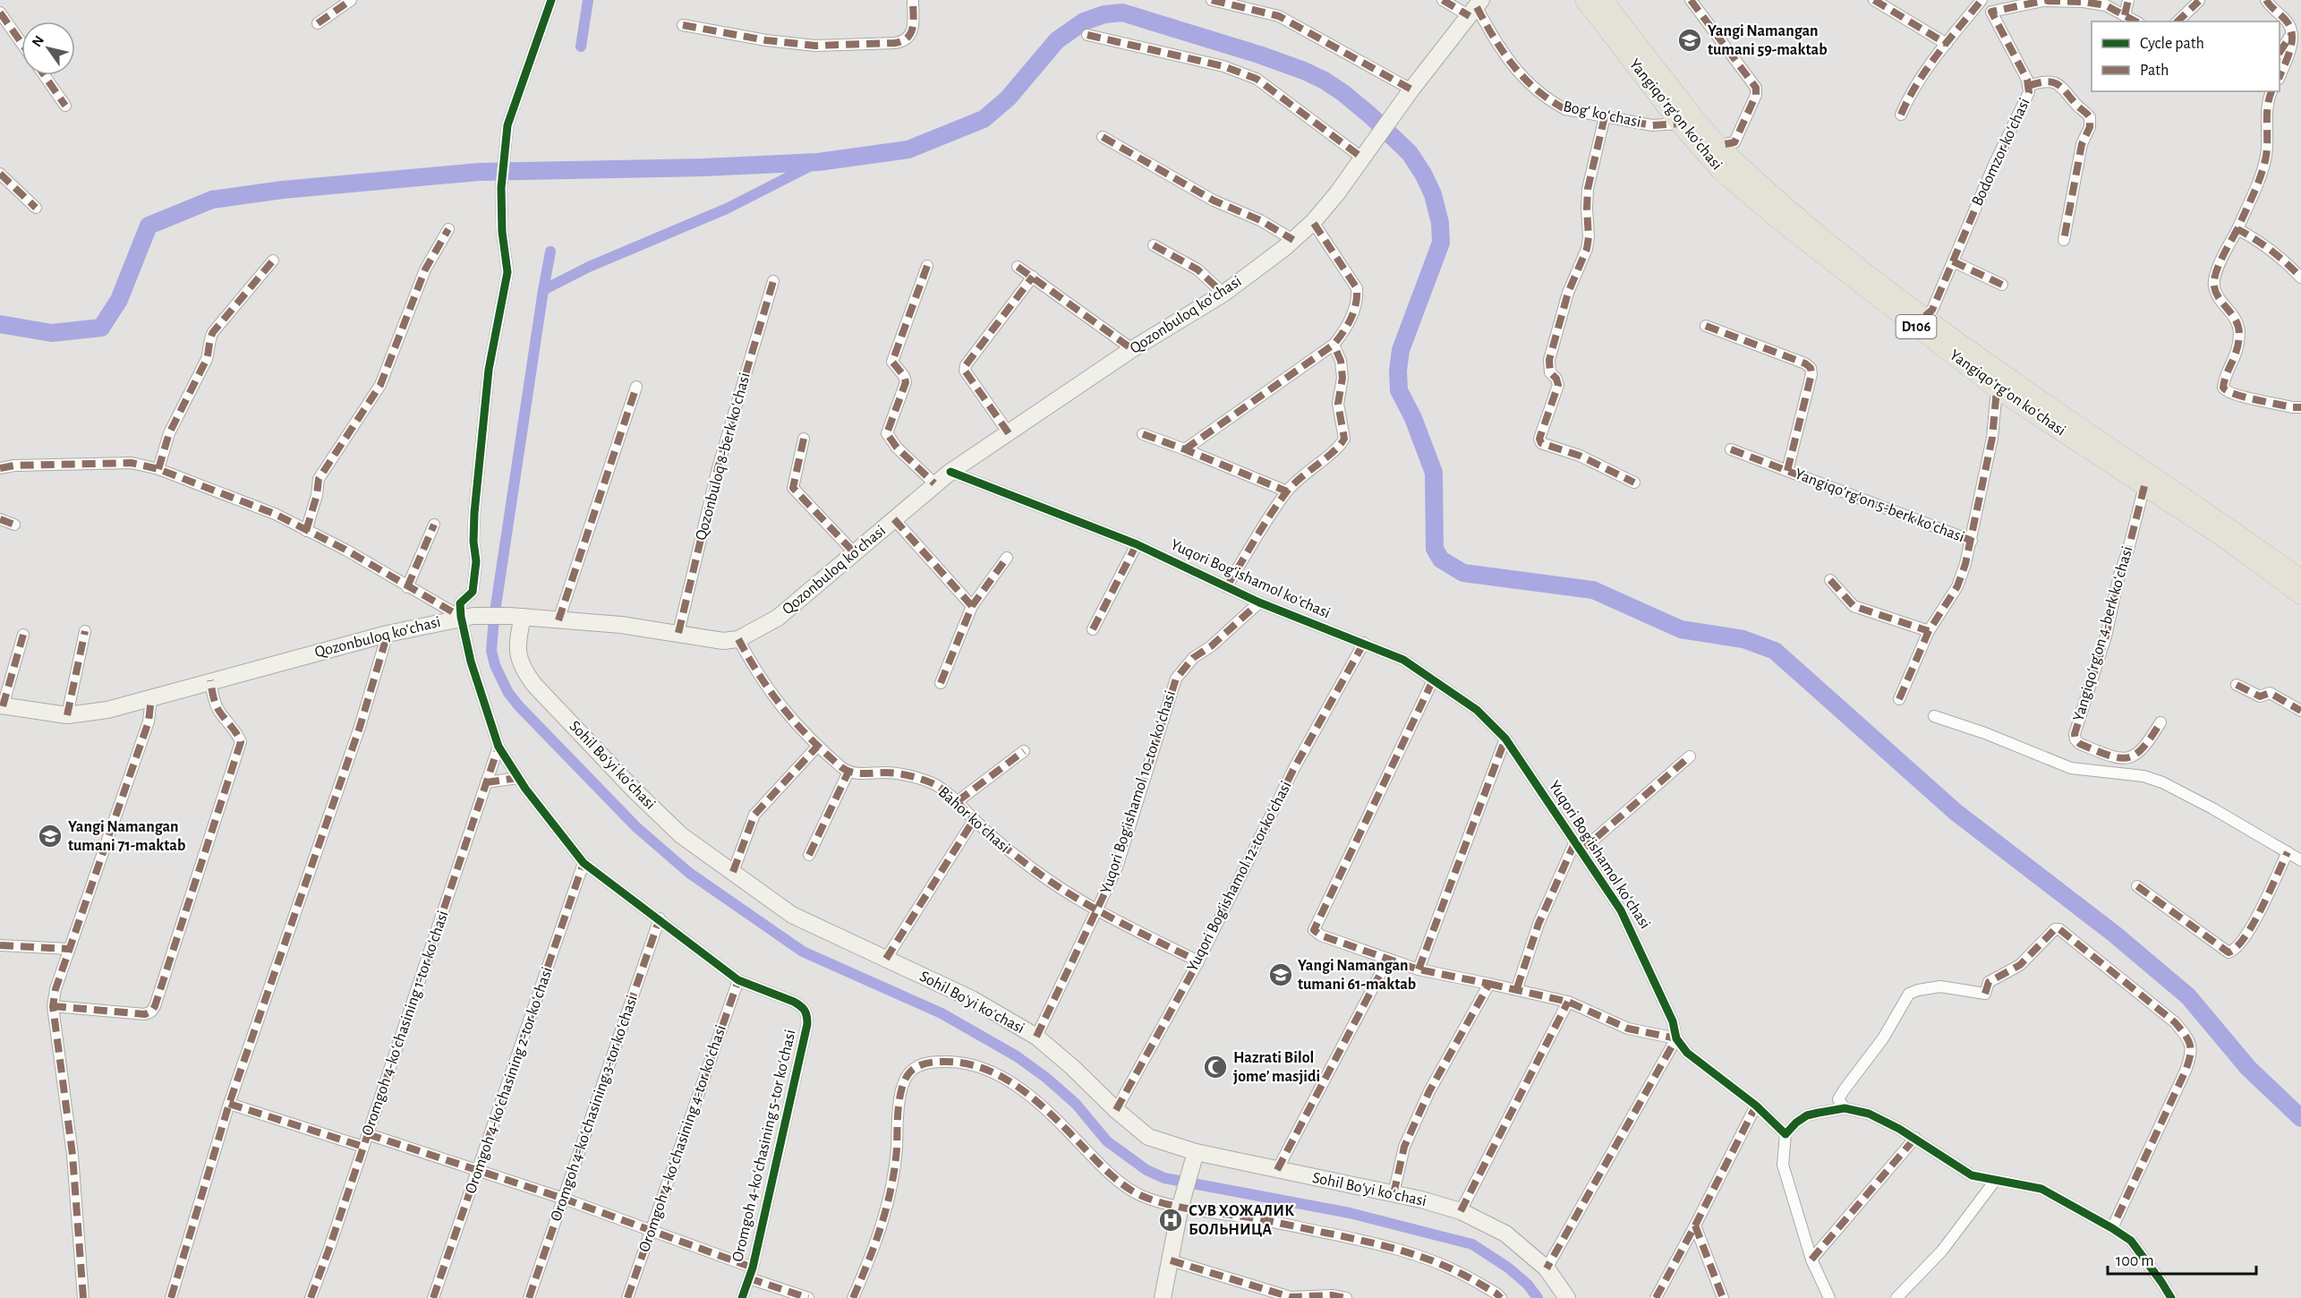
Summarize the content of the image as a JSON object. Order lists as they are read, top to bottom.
{
  "streets": {
    "main road": [
      "Yangiqoʻrgʻon koʻchasi",
      "Qozonbuloq koʻchasi",
      "D106",
      "Sohil Boʻyi koʻchasi"
    ],
    "street": [
      "Bogʻ koʻchasi",
      "Bodomzor koʻchasi",
      "Qozonbuloq 8-berk koʻchasi",
      "Yangiqoʻrgʻon 5-berk koʻchasi",
      "Yuqori Bogʻishamol koʻchasi",
      "Yangiqoʻrgʻon 4-berk koʻchasi",
      "Yuqori Bogʻishamol 10-tor koʻchasi",
      "Bahor koʻchasi",
      "Yuqori Bogʻishamol 12-tor koʻchasi",
      "Oromgoh 4-koʻchasining 1-tor koʻchasi",
      "Oromgoh 4-koʻchasining 2-tor koʻchasi",
      "Oromgoh 4-koʻchasining 3-tor koʻchasi",
      "Oromgoh 4-koʻchasining 4-tor koʻchasi",
      "Oromgoh 4-koʻchasining 5-tor koʻchasi"
    ]
  },
  "crossings": [
    ["Bogʻ koʻchasi", "Yangiqoʻrgʻon koʻchasi"],
    ["Bogʻ koʻchasi", "Qozonbuloq koʻchasi"],
    ["Yangiqoʻrgʻon koʻchasi", "Bodomzor koʻchasi"],
    ["Yangiqoʻrgʻon koʻchasi", "Yangiqoʻrgʻon 5-berk koʻchasi"],
    ["Yangiqoʻrgʻon koʻchasi", "Yangiqoʻrgʻon 4-berk koʻchasi"],
    ["Qozonbuloq koʻchasi", "Qozonbuloq 8-berk koʻchasi"],
    ["Qozonbuloq koʻchasi", "Yuqori Bogʻishamol koʻchasi"],
    ["Qozonbuloq koʻchasi", "Sohil Boʻyi koʻchasi"],
    ["Yuqori Bogʻishamol koʻchasi", "Yuqori Bogʻishamol 10-tor koʻchasi"],
    ["Yuqori Bogʻishamol koʻchasi", "Yuqori Bogʻishamol 12-tor koʻchasi"],
    ["Sohil Boʻyi koʻchasi", "Yuqori Bogʻishamol 10-tor koʻchasi"],
    ["Sohil Boʻyi koʻchasi", "Yuqori Bogʻishamol 12-tor koʻchasi"],
    ["Yuqori Bogʻishamol 10-tor koʻchasi", "Bahor koʻchasi"],
    ["Bahor koʻchasi", "Yuqori Bogʻishamol 12-tor koʻchasi"],
    ["Oromgoh 4-koʻchasining 4-tor koʻchasi", "Oromgoh 4-koʻchasining 5-tor koʻchasi"]
  ],
  "places": {
    "school or university": ["Yangi Namangan tumani 59-maktab", "Yangi Namangan tumani 71-maktab", "Yangi Namangan tumani 61-maktab"],
    "mosque": ["Hazrati Bilol jome’ masjidi"],
    "hospital": ["СУВ ХОЖАЛИК БОЛЬНИЦА"]
  },
  "legend": ["Cycle path", "Path"],
  "scale_bar": "100 m",
  "north": "top left"
}
